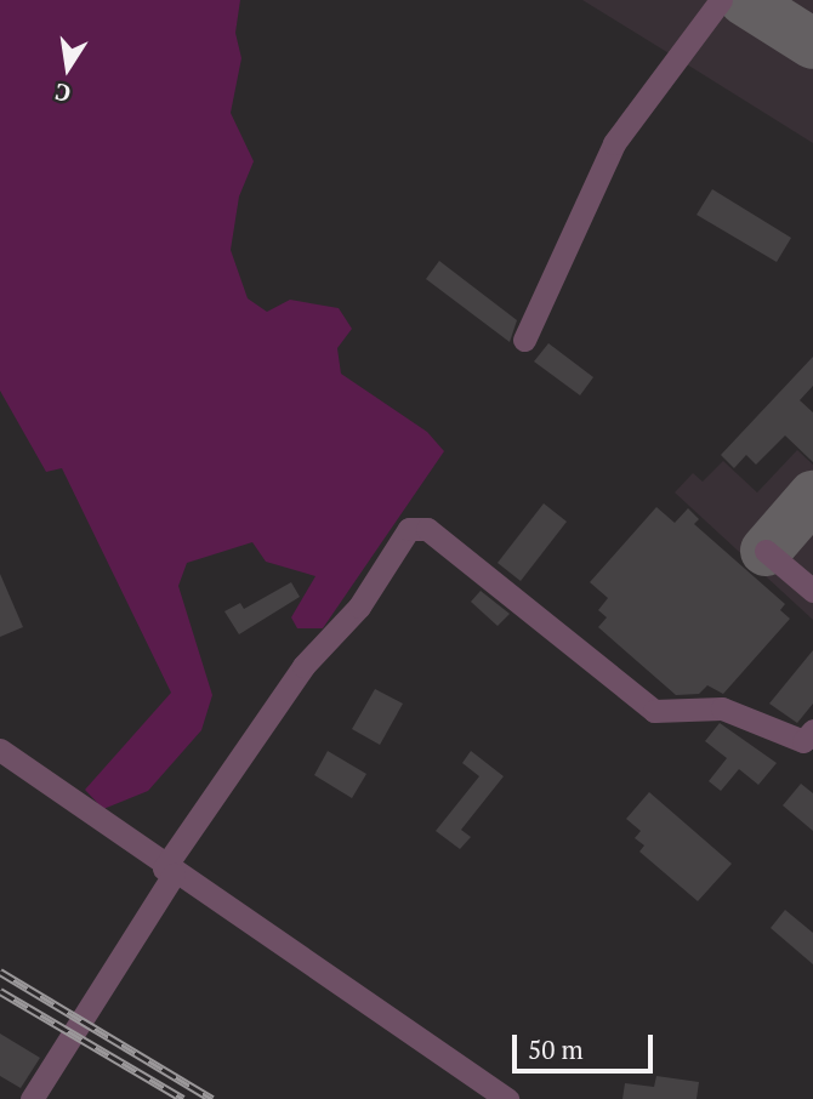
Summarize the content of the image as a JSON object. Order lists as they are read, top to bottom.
{
  "scale_bar": "50 m",
  "north": "bottom"
}
